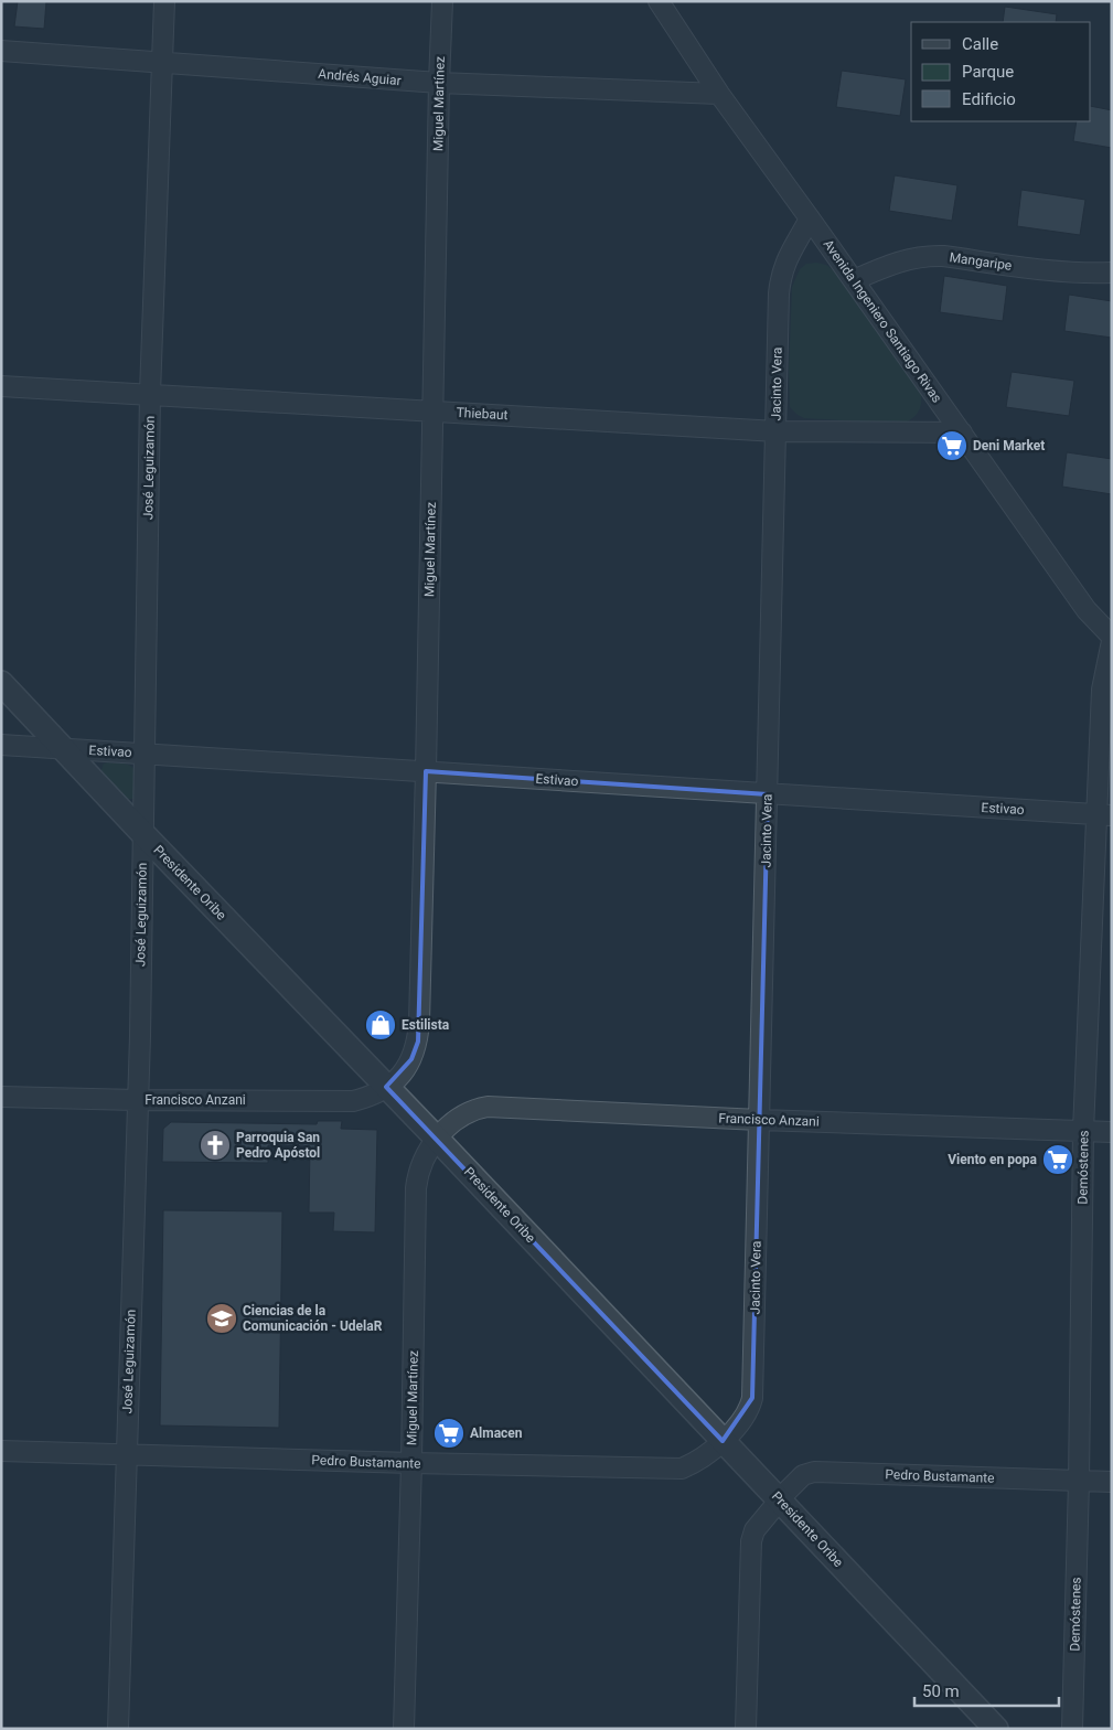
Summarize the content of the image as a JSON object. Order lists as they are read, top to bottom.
{
  "streets": {
    "street": [
      "Andrés Aguiar",
      "Miguel Martínez",
      "Mangaripe",
      "Avenida Ingeniero Santiago Rivas",
      "Jacinto Vera",
      "Thiebaut",
      "José Leguizamón",
      "Estivao",
      "Presidente Oribe",
      "Francisco Anzani",
      "Demóstenes",
      "Pedro Bustamante"
    ]
  },
  "crossings": [
    ["Andrés Aguiar", "Miguel Martínez"],
    ["Andrés Aguiar", "Avenida Ingeniero Santiago Rivas"],
    ["Andrés Aguiar", "José Leguizamón"],
    ["Miguel Martínez", "Thiebaut"],
    ["Miguel Martínez", "Estivao"],
    ["Miguel Martínez", "Presidente Oribe"],
    ["Miguel Martínez", "Francisco Anzani"],
    ["Miguel Martínez", "Pedro Bustamante"],
    ["Mangaripe", "Avenida Ingeniero Santiago Rivas"],
    ["Avenida Ingeniero Santiago Rivas", "Jacinto Vera"],
    ["Avenida Ingeniero Santiago Rivas", "Thiebaut"],
    ["Jacinto Vera", "Thiebaut"],
    ["Jacinto Vera", "Estivao"],
    ["Jacinto Vera", "Presidente Oribe"],
    ["Jacinto Vera", "Francisco Anzani"],
    ["Jacinto Vera", "Pedro Bustamante"],
    ["Thiebaut", "José Leguizamón"],
    ["José Leguizamón", "Estivao"],
    ["José Leguizamón", "Presidente Oribe"],
    ["José Leguizamón", "Francisco Anzani"],
    ["José Leguizamón", "Pedro Bustamante"],
    ["Estivao", "Presidente Oribe"],
    ["Estivao", "Demóstenes"],
    ["Presidente Oribe", "Francisco Anzani"],
    ["Presidente Oribe", "Pedro Bustamante"],
    ["Francisco Anzani", "Demóstenes"],
    ["Demóstenes", "Pedro Bustamante"]
  ],
  "places": {
    "supermarket": ["Deni Market", "Viento en popa", "Almacen"],
    "shop": ["Estilista"],
    "church": ["Parroquia San Pedro Apóstol"],
    "school or university": ["Ciencias de la Comunicación - UdelaR"]
  },
  "legend": ["Calle", "Parque", "Edificio"],
  "scale_bar": "50 m"
}
